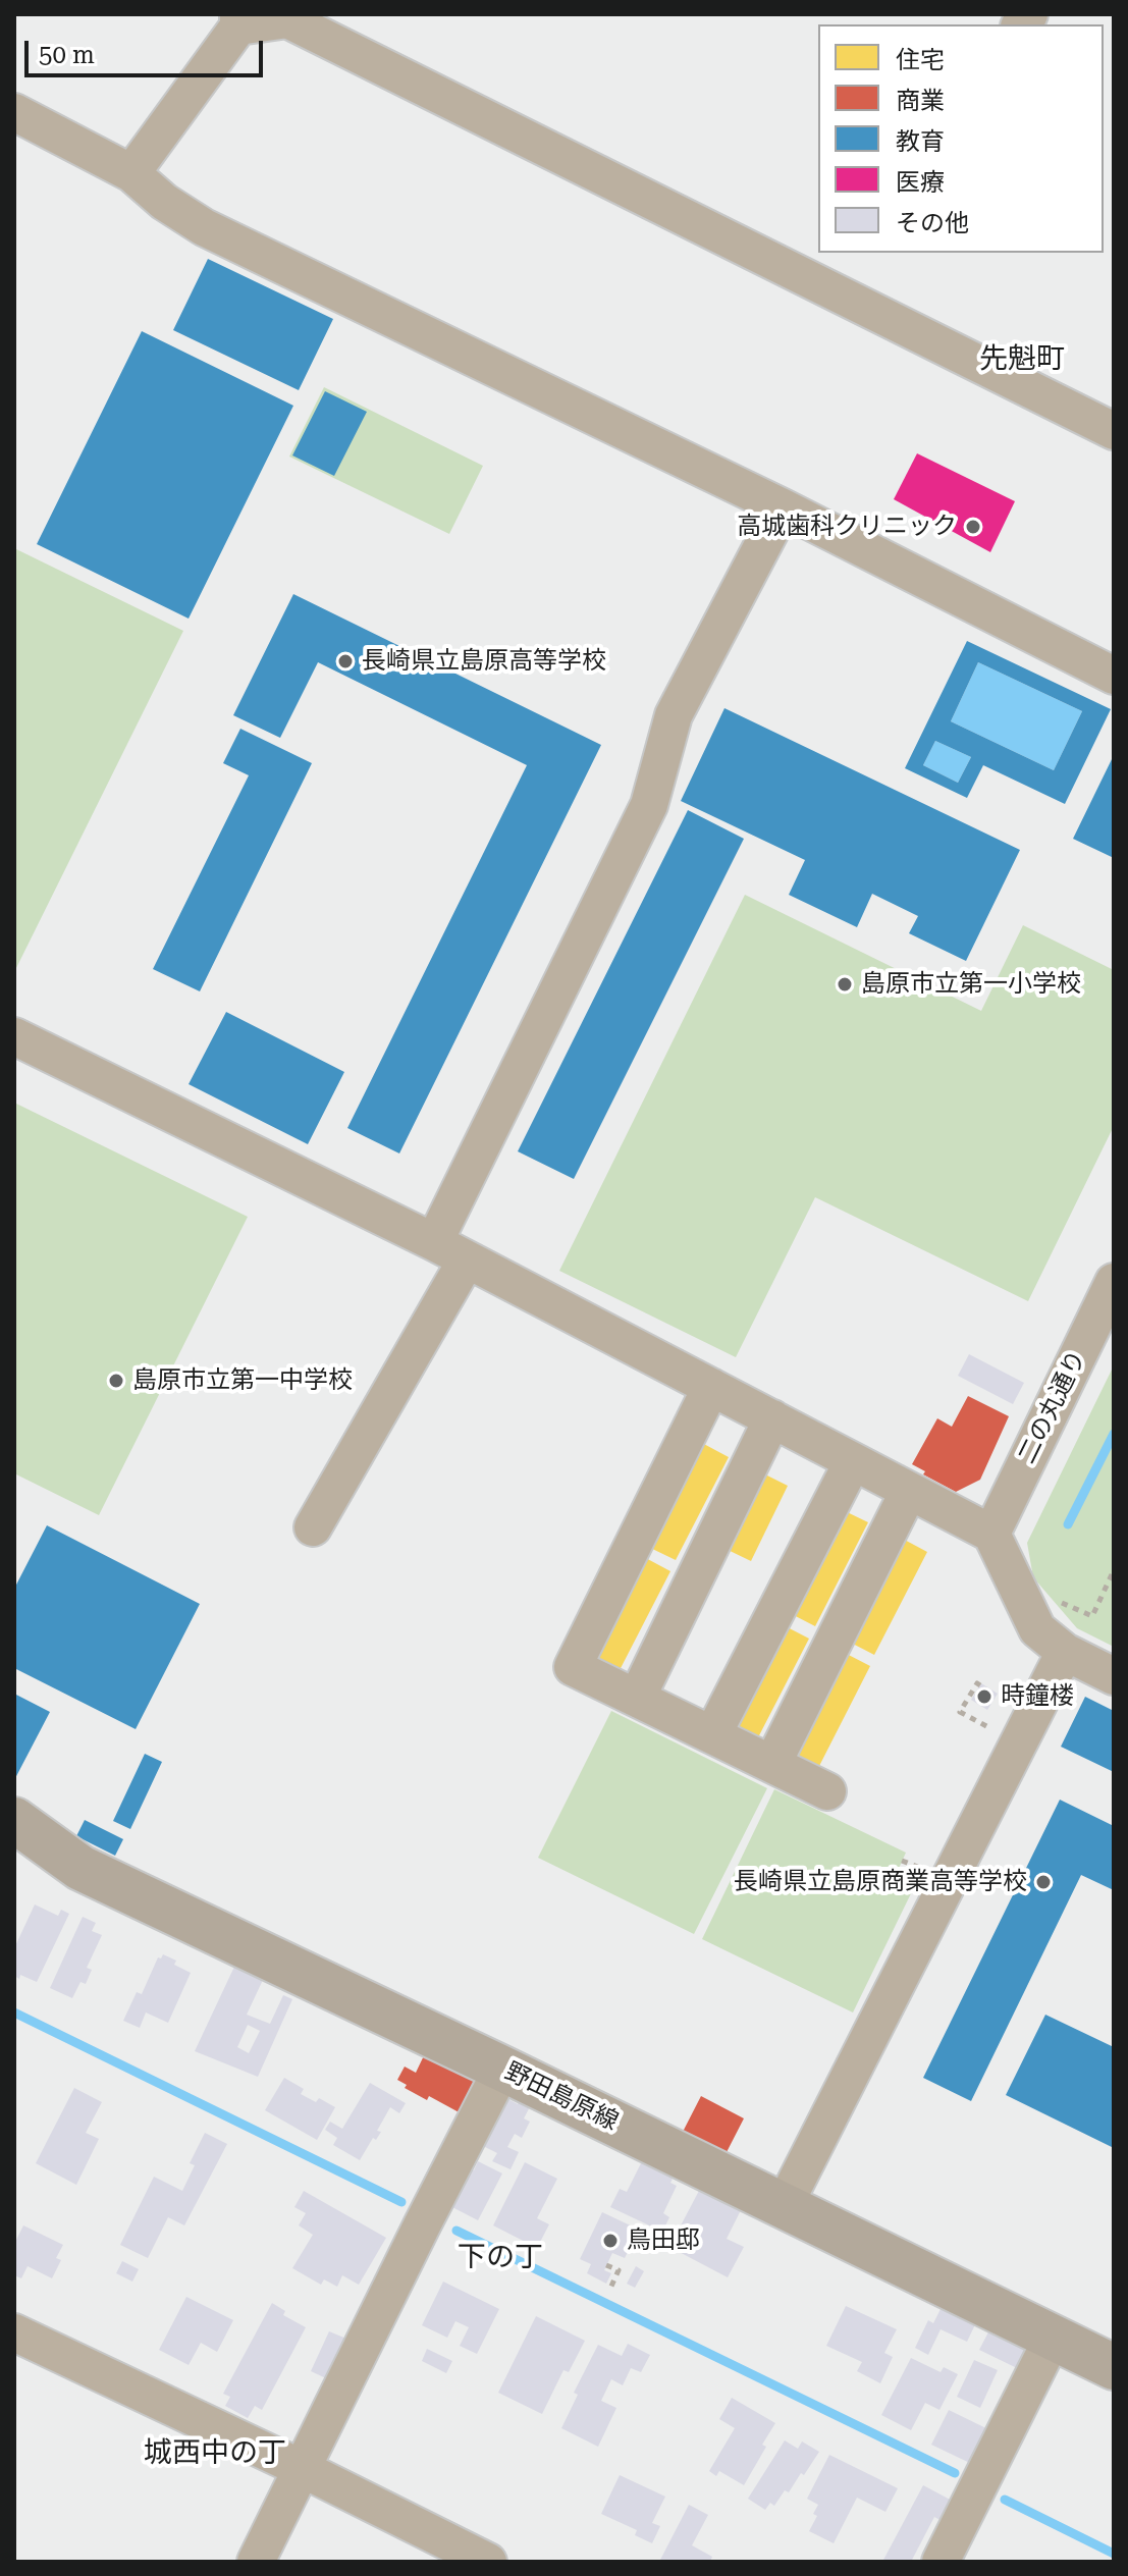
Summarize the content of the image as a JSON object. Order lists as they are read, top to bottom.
{
  "streets": {
    "main road": ["野田島原線"],
    "street": ["二の丸通り"]
  },
  "districts": ["先魁町", "下の丁", "城西中の丁"],
  "places": [
    "高城歯科クリニック",
    "長崎県立島原高等学校",
    "島原市立第一小学校",
    "島原市立第一中学校",
    "時鐘楼",
    "長崎県立島原商業高等学校",
    "鳥田邸"
  ],
  "legend": [
    "住宅",
    "商業",
    "教育",
    "医療",
    "その他"
  ],
  "scale_bar": "50 m"
}
